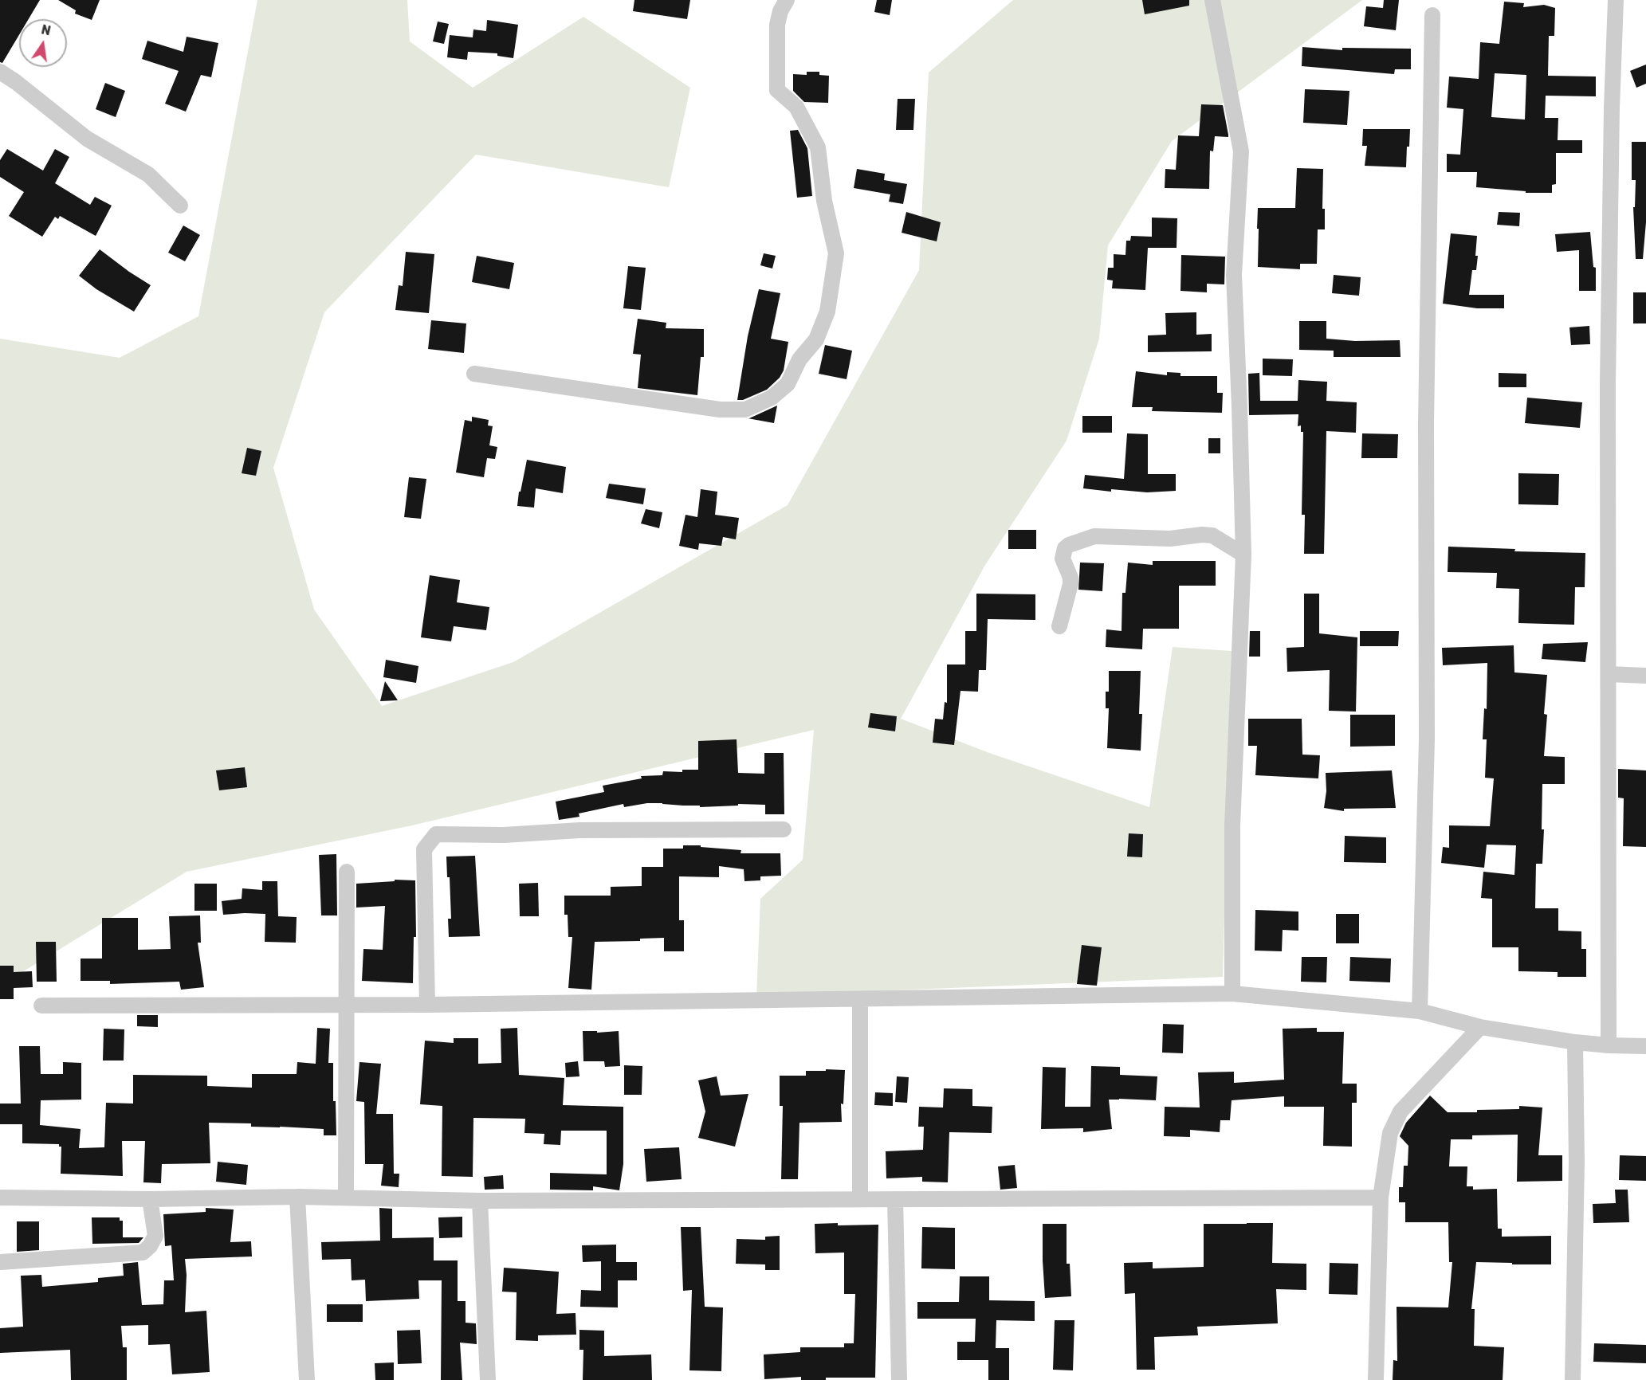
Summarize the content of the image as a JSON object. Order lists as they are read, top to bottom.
{
  "north": "top"
}
